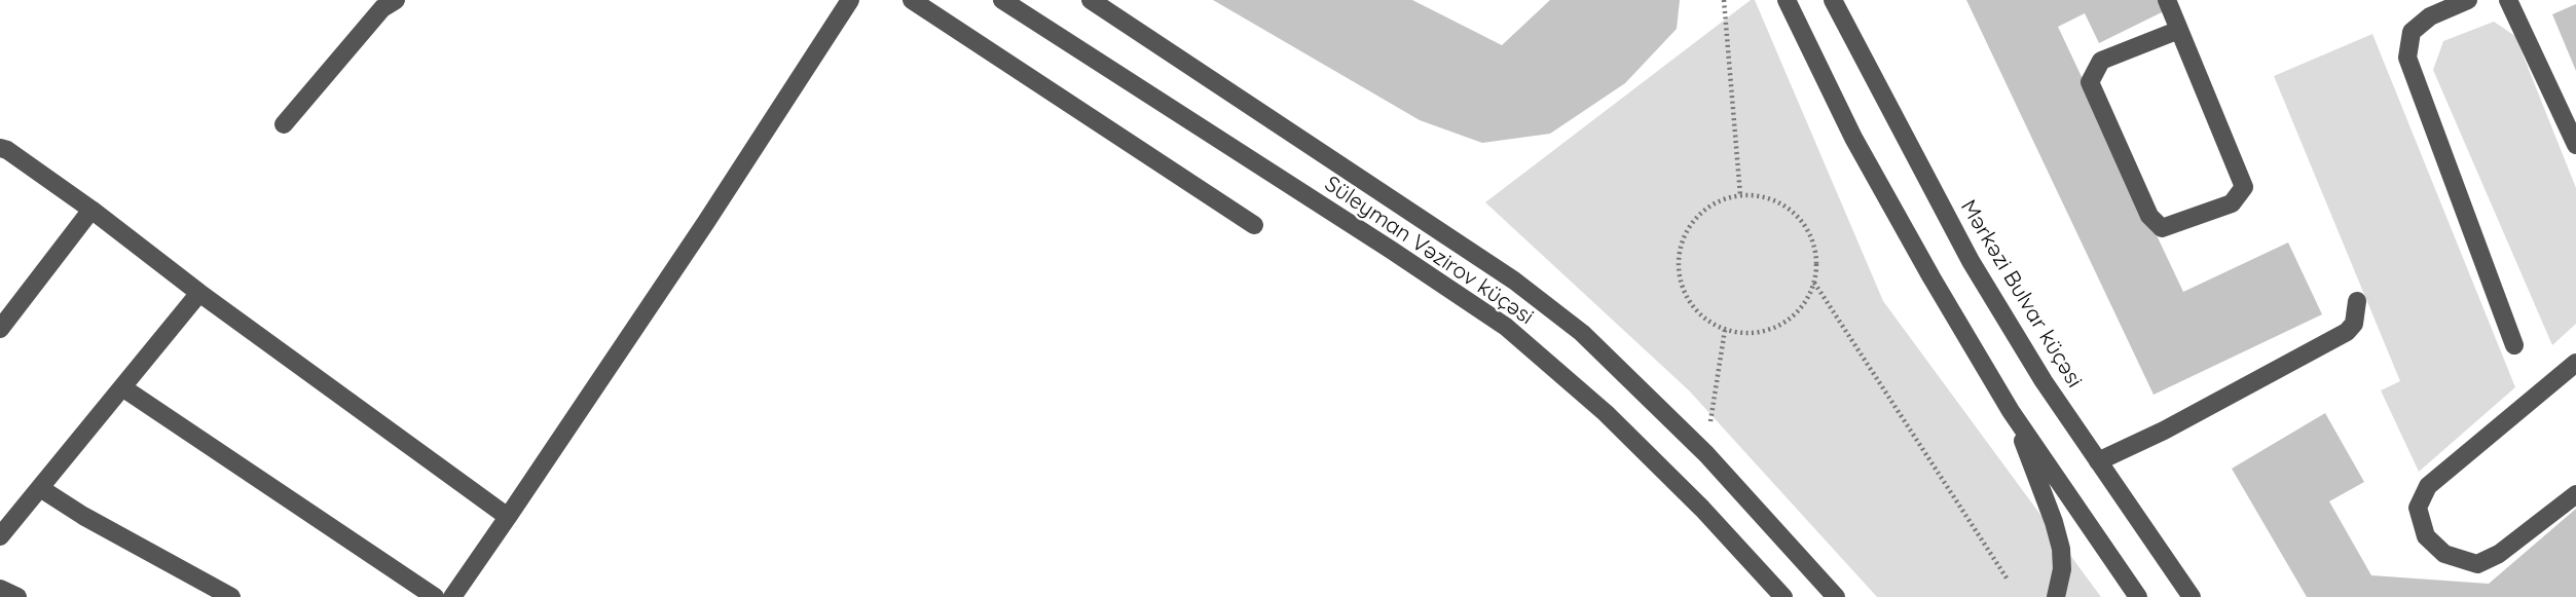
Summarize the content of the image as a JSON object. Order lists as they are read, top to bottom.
{
  "streets": {
    "street": ["Süleyman Vəzirov küçəsi", "Mərkəzi Bulvar küçəsi"]
  }
}
